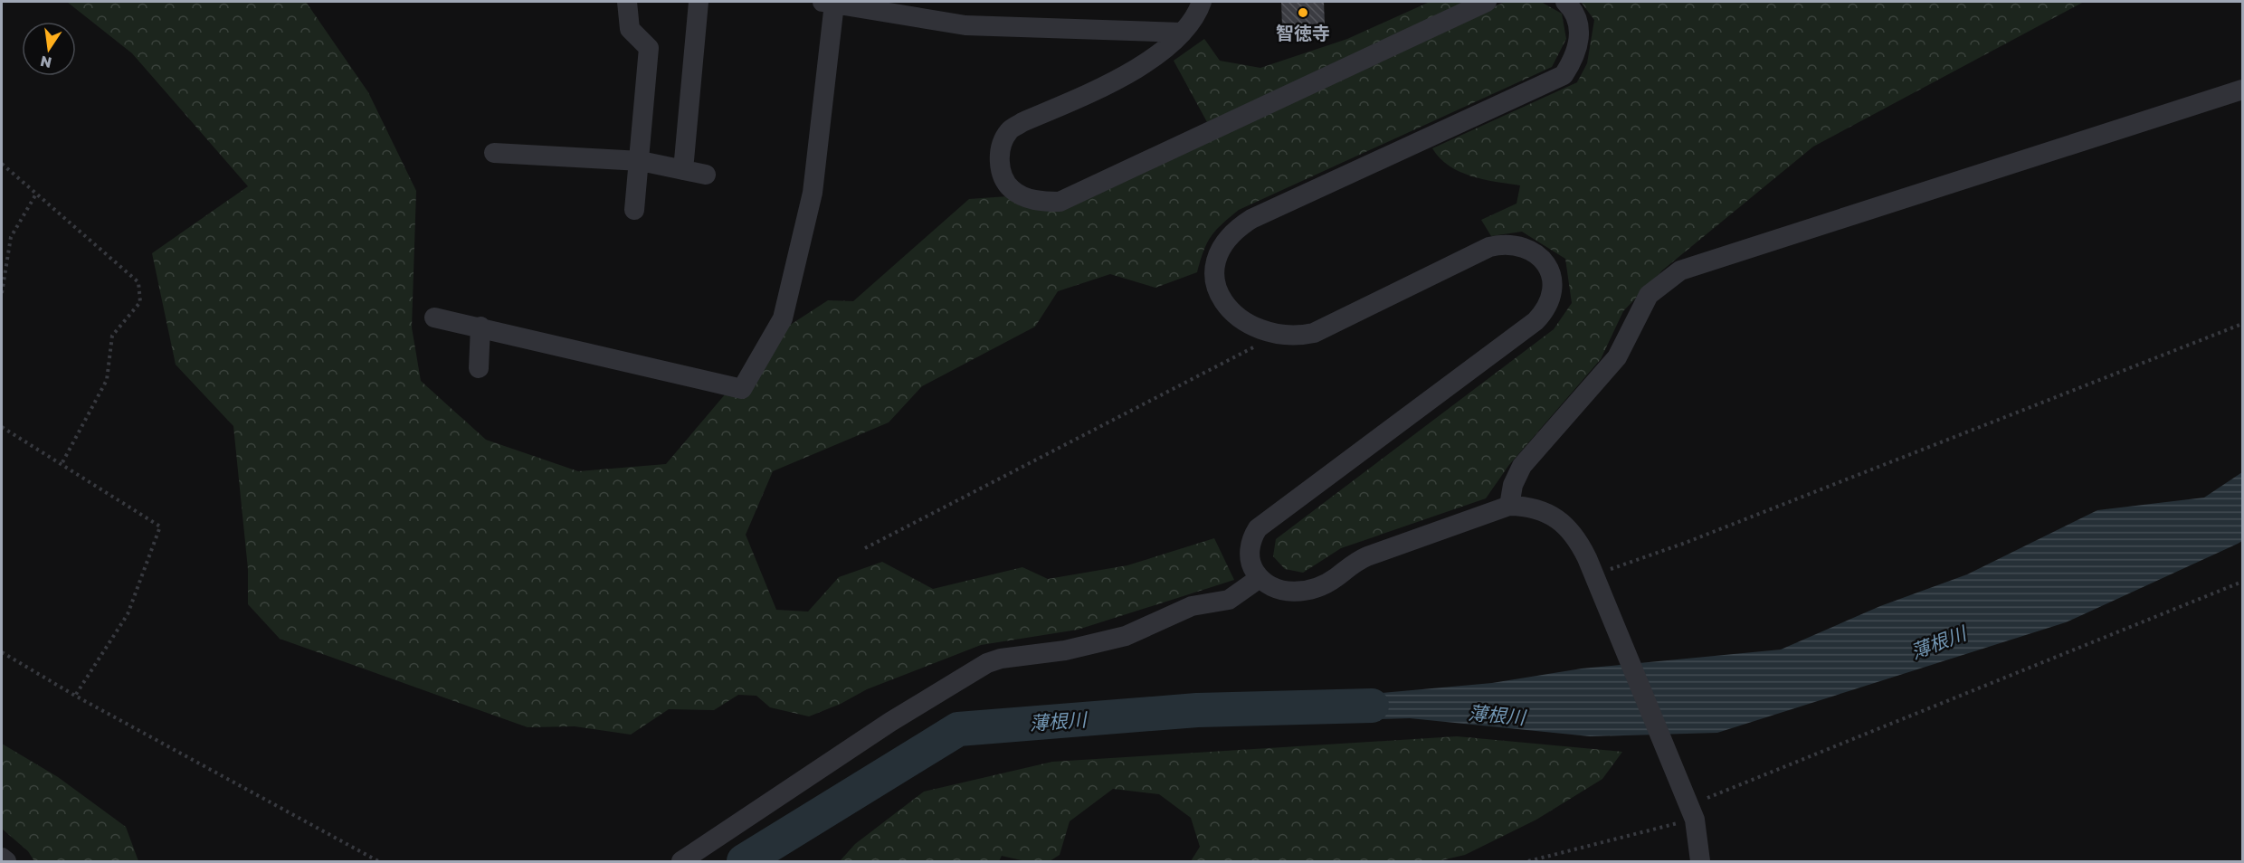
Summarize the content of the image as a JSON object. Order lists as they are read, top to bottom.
{
  "water": ["薄根川"],
  "places": ["智徳寺"],
  "north": "bottom"
}
